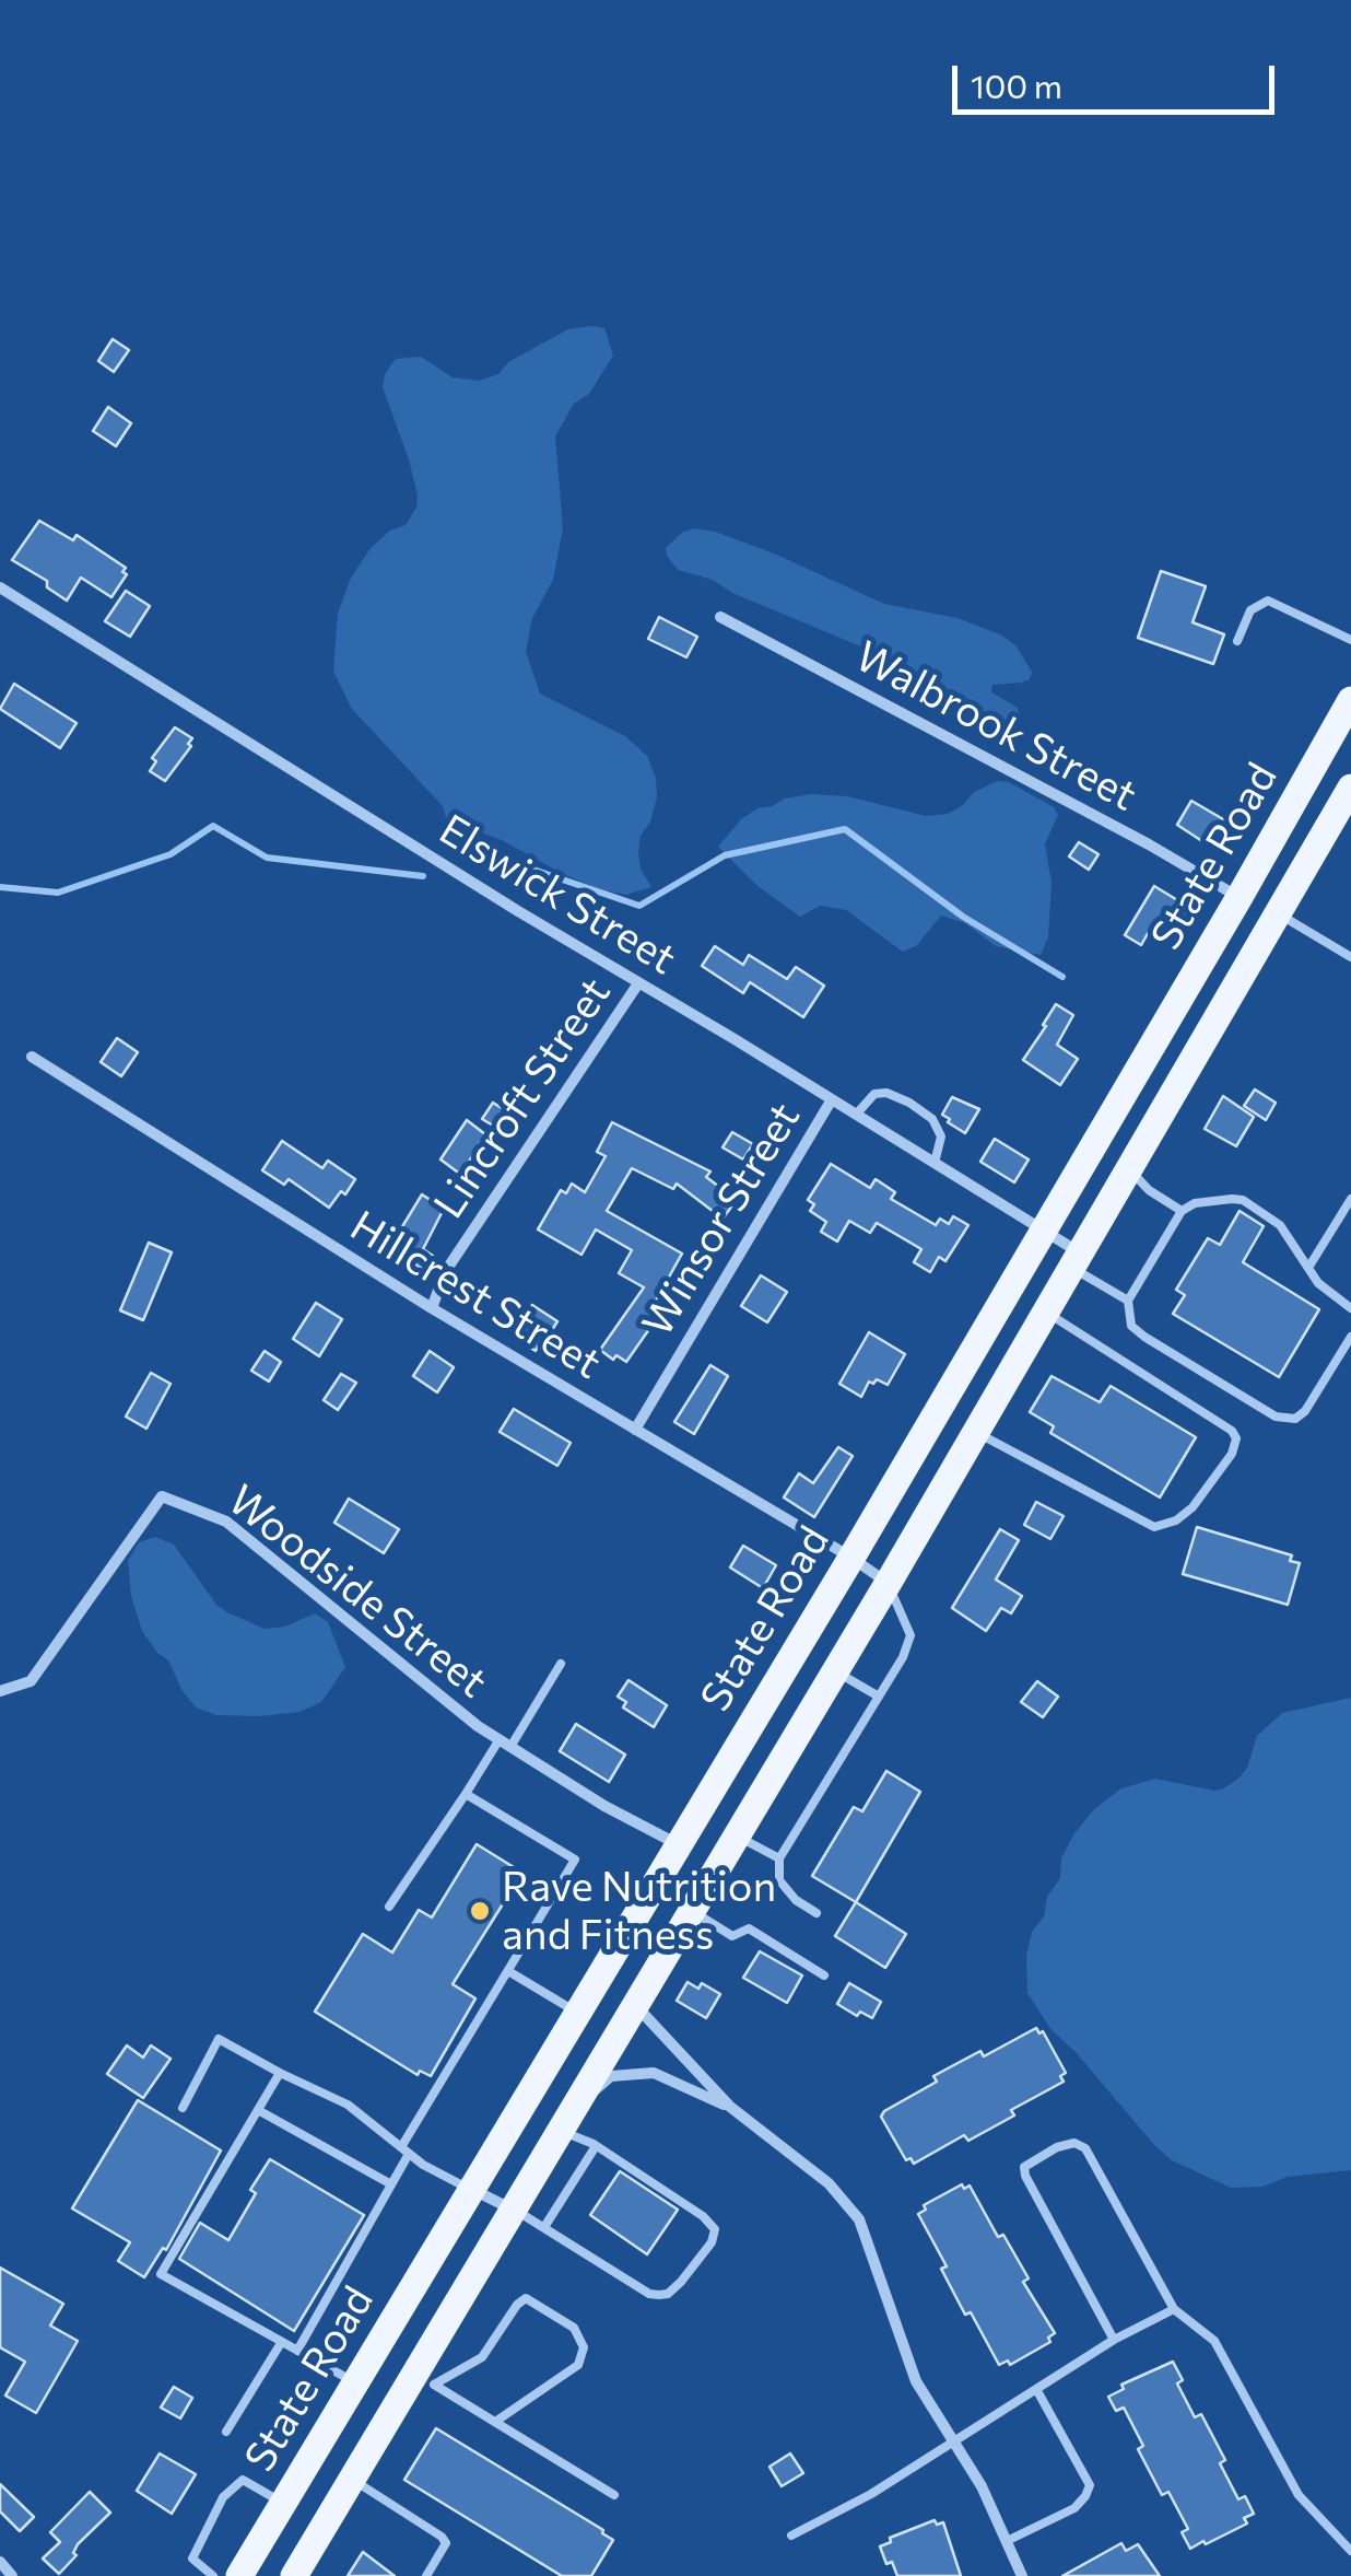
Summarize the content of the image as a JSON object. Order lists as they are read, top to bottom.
{
  "streets": {
    "main road": ["State Road"],
    "street": [
      "Walbrook Street",
      "Elswick Street",
      "Lincroft Street",
      "Winsor Street",
      "Hillcrest Street",
      "Woodside Street"
    ]
  },
  "crossings": [
    ["Walbrook Street", "State Road"],
    ["State Road", "Elswick Street"],
    ["State Road", "Hillcrest Street"],
    ["State Road", "Woodside Street"],
    ["Elswick Street", "Lincroft Street"],
    ["Elswick Street", "Winsor Street"],
    ["Lincroft Street", "Hillcrest Street"],
    ["Winsor Street", "Hillcrest Street"]
  ],
  "places": ["Rave Nutrition and Fitness"],
  "scale_bar": "100 m"
}
